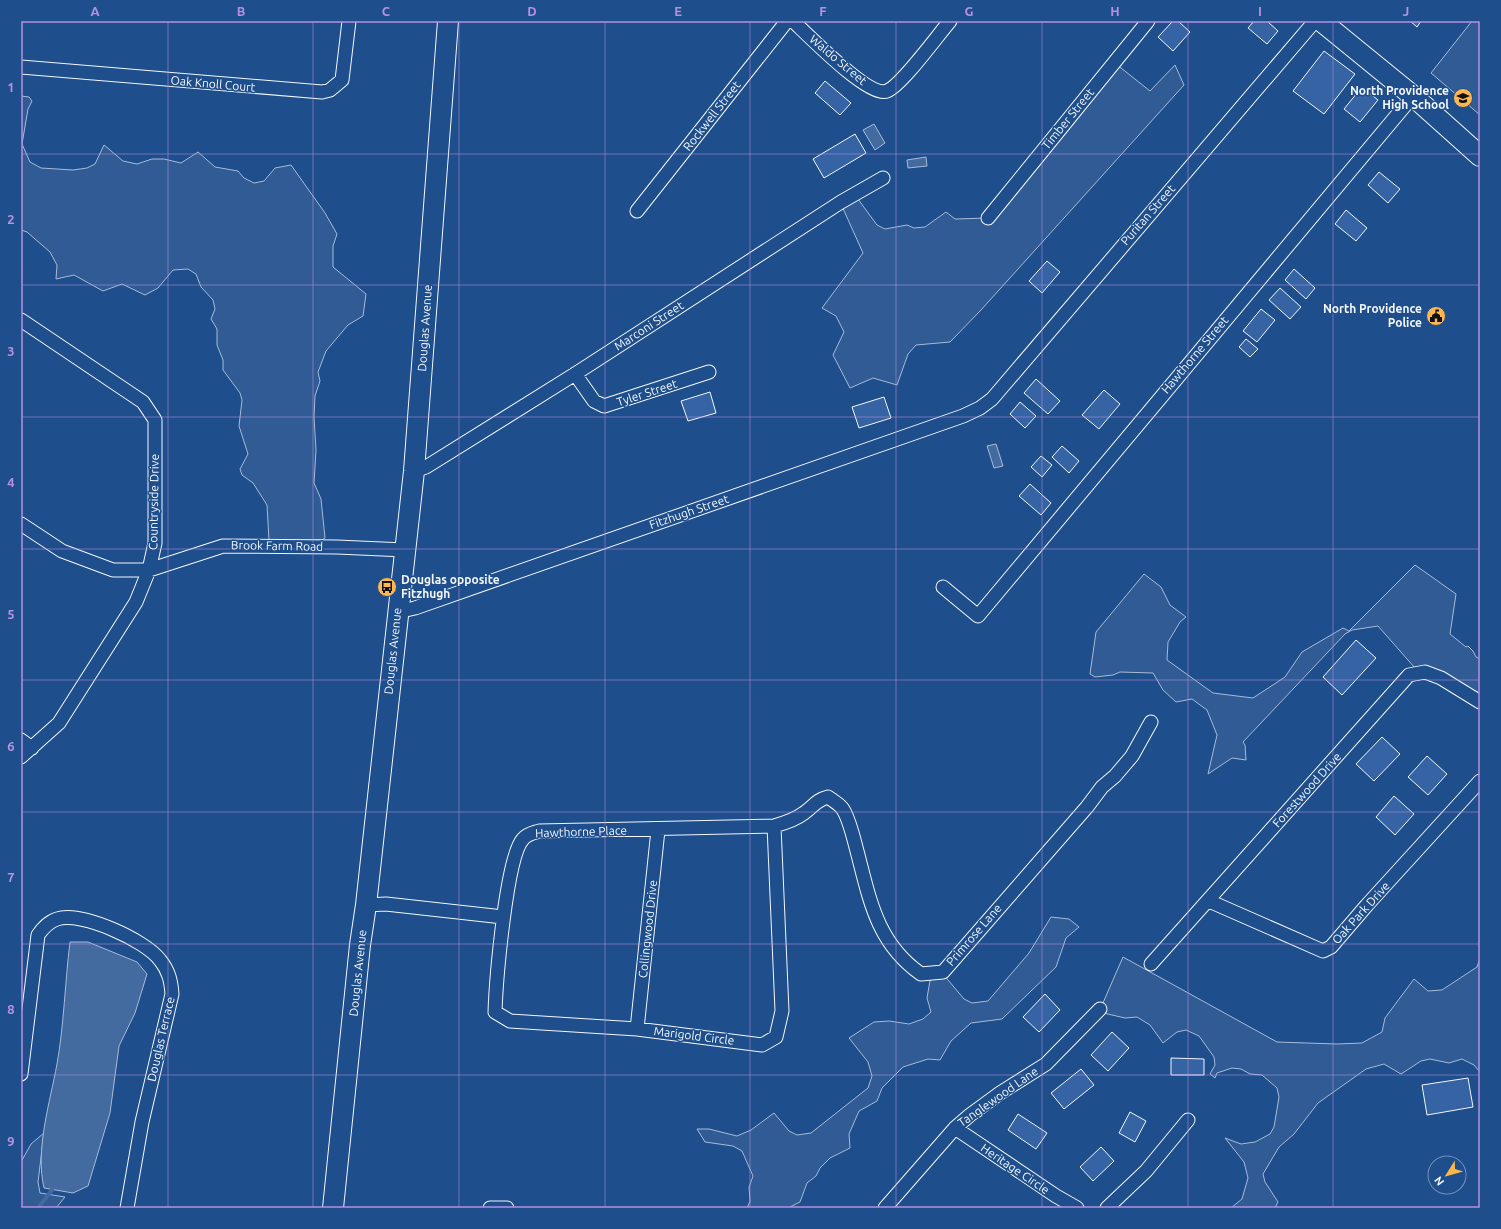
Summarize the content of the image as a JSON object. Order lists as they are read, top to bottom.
{
  "streets": {
    "main road": ["Douglas Avenue"],
    "street": [
      "Waldo Street",
      "Oak Knoll Court",
      "Rockwell Street",
      "Timber Street",
      "Puritan Street",
      "Marconi Street",
      "Hawthorne Street",
      "Tyler Street",
      "Countryside Drive",
      "Fitzhugh Street",
      "Brook Farm Road",
      "Forestwood Drive",
      "Hawthorne Place",
      "Oak Park Drive",
      "Collingwood Drive",
      "Primrose Lane",
      "Marigold Circle",
      "Douglas Terrace",
      "Tanglewood Lane",
      "Heritage Circle"
    ]
  },
  "crossings": [
    ["Puritan Street", "Fitzhugh Street"],
    ["Marconi Street", "Douglas Avenue"],
    ["Marconi Street", "Tyler Street"],
    ["Douglas Avenue", "Fitzhugh Street"],
    ["Douglas Avenue", "Brook Farm Road"],
    ["Countryside Drive", "Brook Farm Road"],
    ["Forestwood Drive", "Oak Park Drive"],
    ["Hawthorne Place", "Collingwood Drive"],
    ["Hawthorne Place", "Primrose Lane"],
    ["Hawthorne Place", "Marigold Circle"],
    ["Collingwood Drive", "Marigold Circle"],
    ["Tanglewood Lane", "Heritage Circle"]
  ],
  "places": {
    "school or university": ["North Providence High School"],
    "public building": ["North Providence Police"],
    "bus stop": ["Douglas opposite Fitzhugh"]
  },
  "north": "bottom left",
  "grid": {
    "columns": [
      "A",
      "B",
      "C",
      "D",
      "E",
      "F",
      "G",
      "H",
      "I",
      "J"
    ],
    "rows": [
      "1",
      "2",
      "3",
      "4",
      "5",
      "6",
      "7",
      "8",
      "9"
    ]
  }
}
